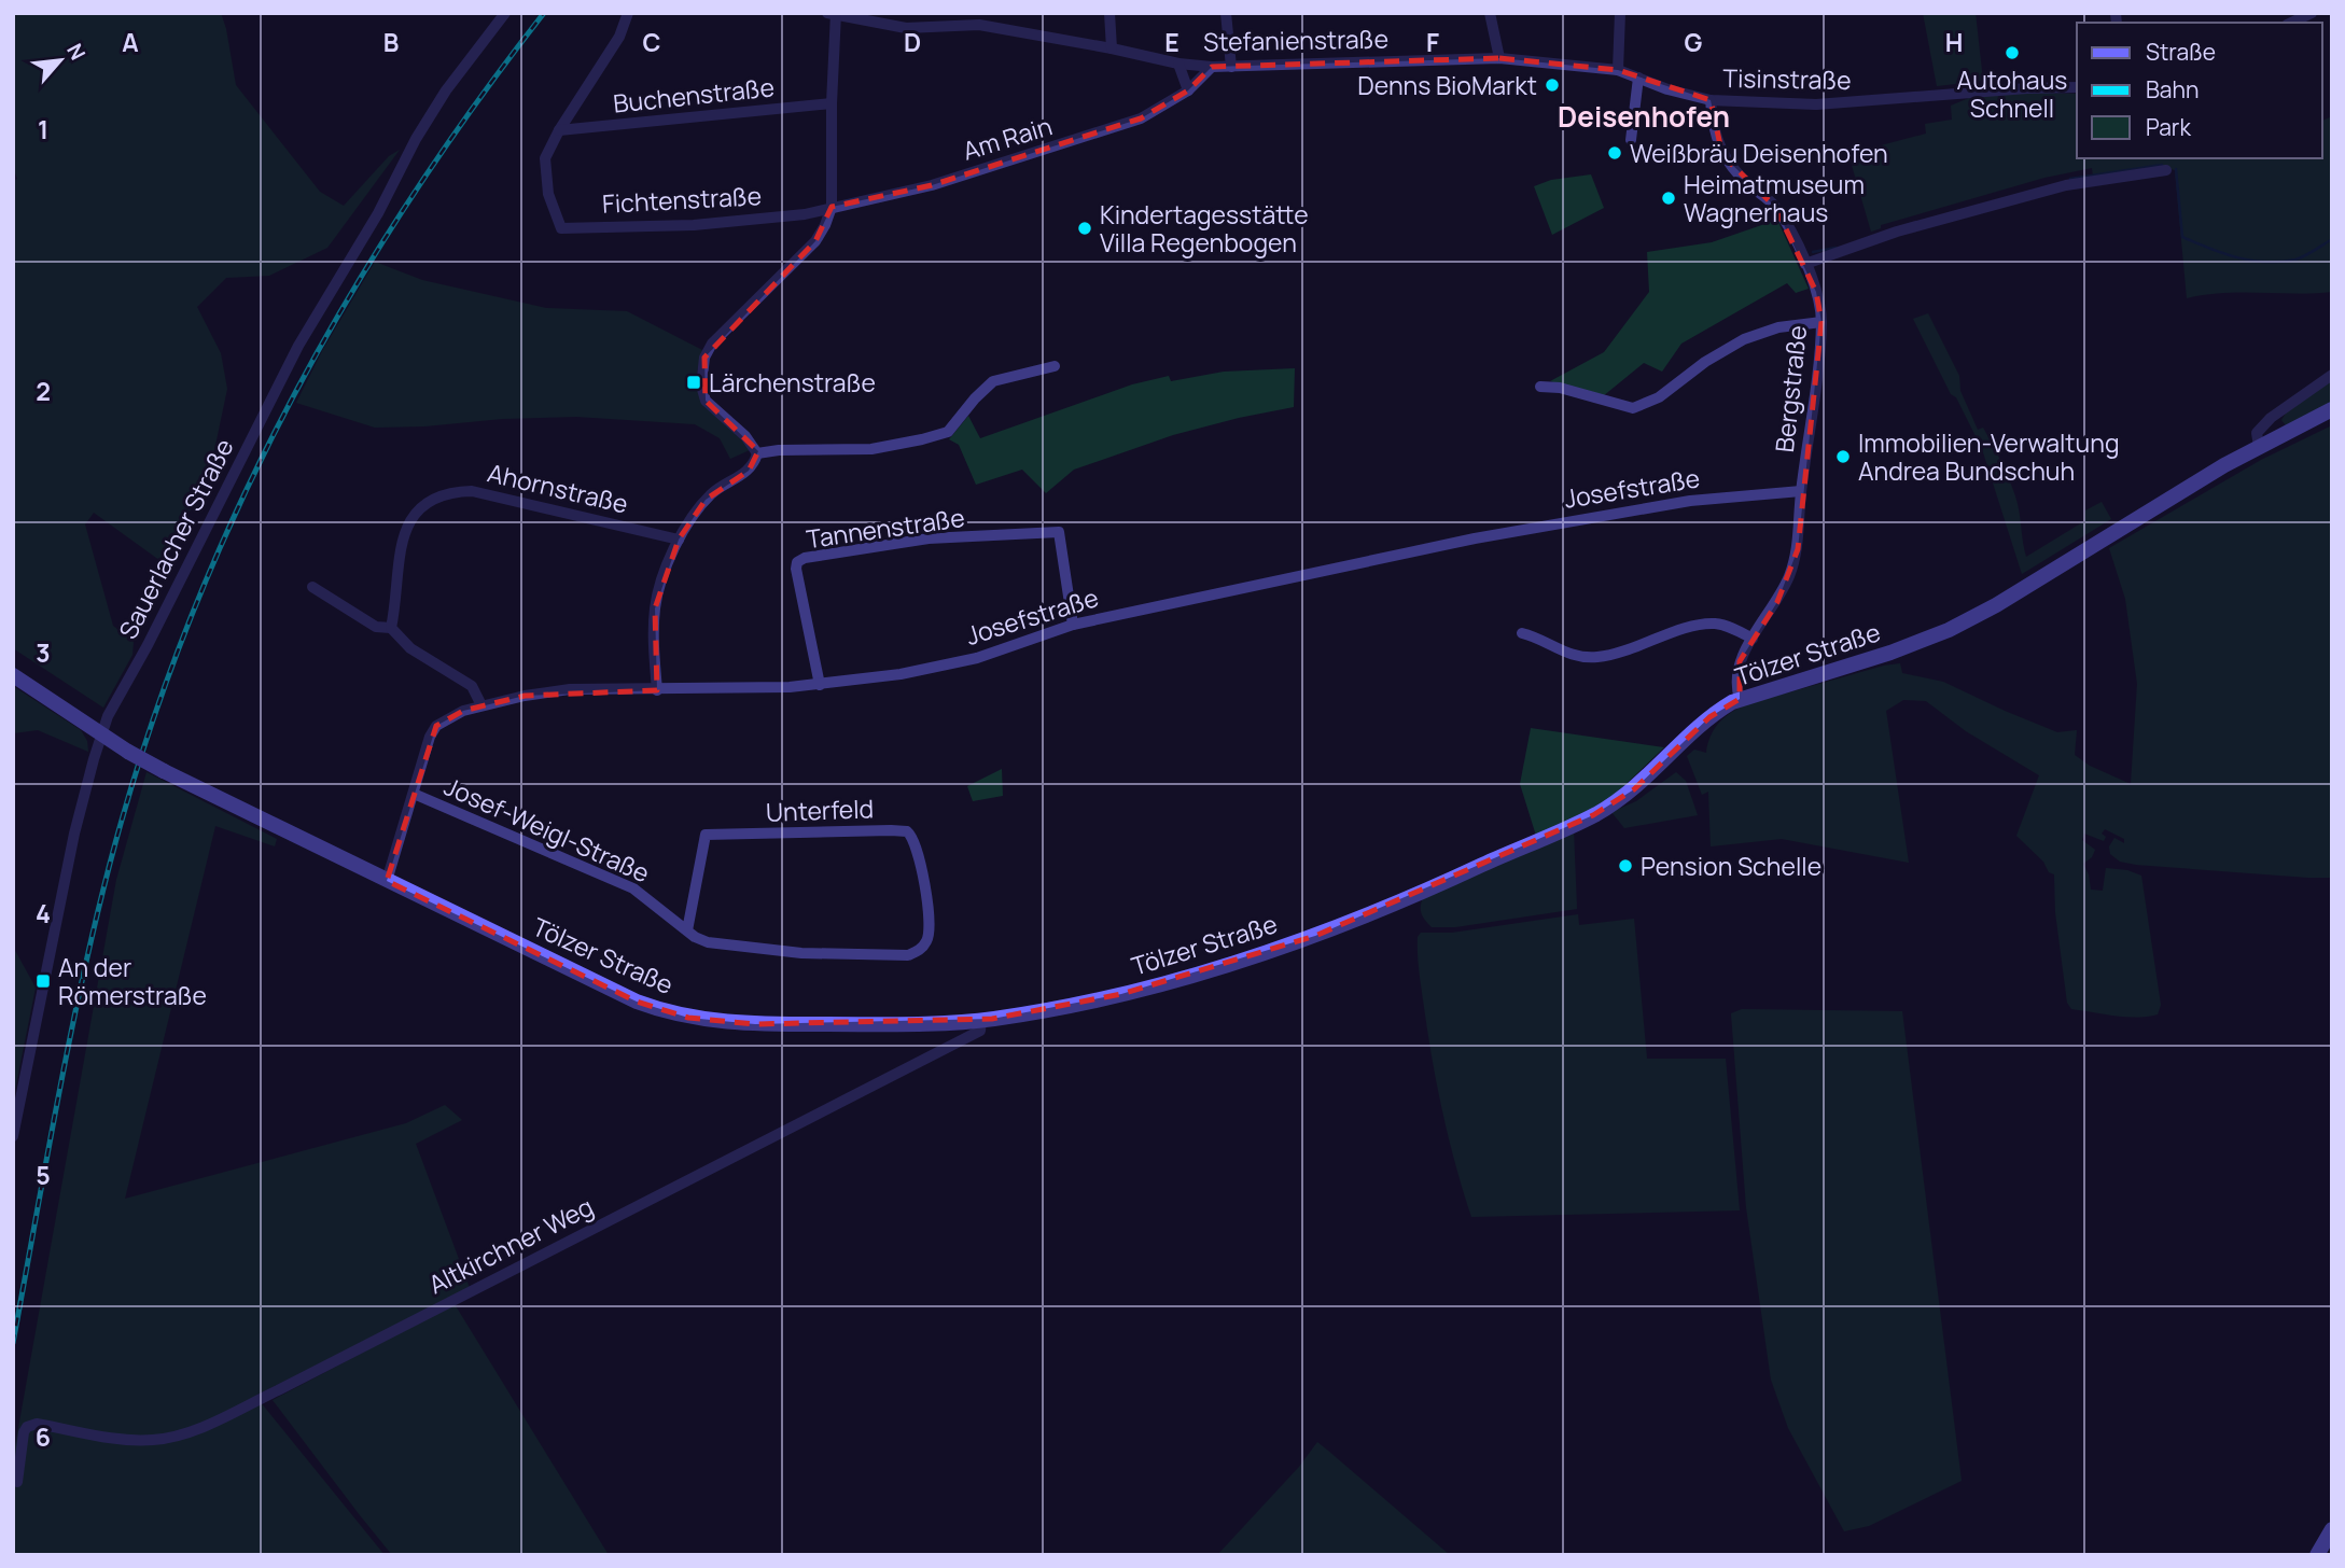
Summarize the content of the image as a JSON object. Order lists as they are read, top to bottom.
{
  "streets": {
    "main road": ["Tölzer Straße"],
    "street": [
      "Stefanienstraße",
      "Tisinstraße",
      "Buchenstraße",
      "Am Rain",
      "Fichtenstraße",
      "Bergstraße",
      "Ahornstraße",
      "Josefstraße",
      "Tannenstraße",
      "Sauerlacher Straße",
      "Unterfeld",
      "Josef-Weigl-Straße",
      "Altkirchner Weg"
    ]
  },
  "crossings": [
    ["Stefanienstraße", "Tisinstraße"],
    ["Stefanienstraße", "Am Rain"],
    ["Tisinstraße", "Bergstraße"],
    ["Buchenstraße", "Fichtenstraße"],
    ["Am Rain", "Fichtenstraße"],
    ["Bergstraße", "Josefstraße"],
    ["Bergstraße", "Tölzer Straße"],
    ["Josefstraße", "Tannenstraße"],
    ["Josefstraße", "Tölzer Straße"],
    ["Josefstraße", "Josef-Weigl-Straße"],
    ["Sauerlacher Straße", "Tölzer Straße"],
    ["Tölzer Straße", "Altkirchner Weg"],
    ["Unterfeld", "Josef-Weigl-Straße"]
  ],
  "districts": ["Deisenhofen"],
  "places": {
    "other": [
      "Autohaus Schnell",
      "Denns BioMarkt",
      "Weißbräu Deisenhofen",
      "Heimatmuseum Wagnerhaus",
      "Kindertagesstätte Villa Regenbogen",
      "Immobilien-Verwaltung Andrea Bundschuh",
      "Pension Schelle"
    ],
    "transit": ["Lärchenstraße", "An der Römerstraße"]
  },
  "legend": ["Straße", "Bahn", "Park"],
  "north": "top right",
  "grid": {
    "columns": [
      "A",
      "B",
      "C",
      "D",
      "E",
      "F",
      "G",
      "H"
    ],
    "rows": [
      "1",
      "2",
      "3",
      "4",
      "5",
      "6"
    ]
  }
}
